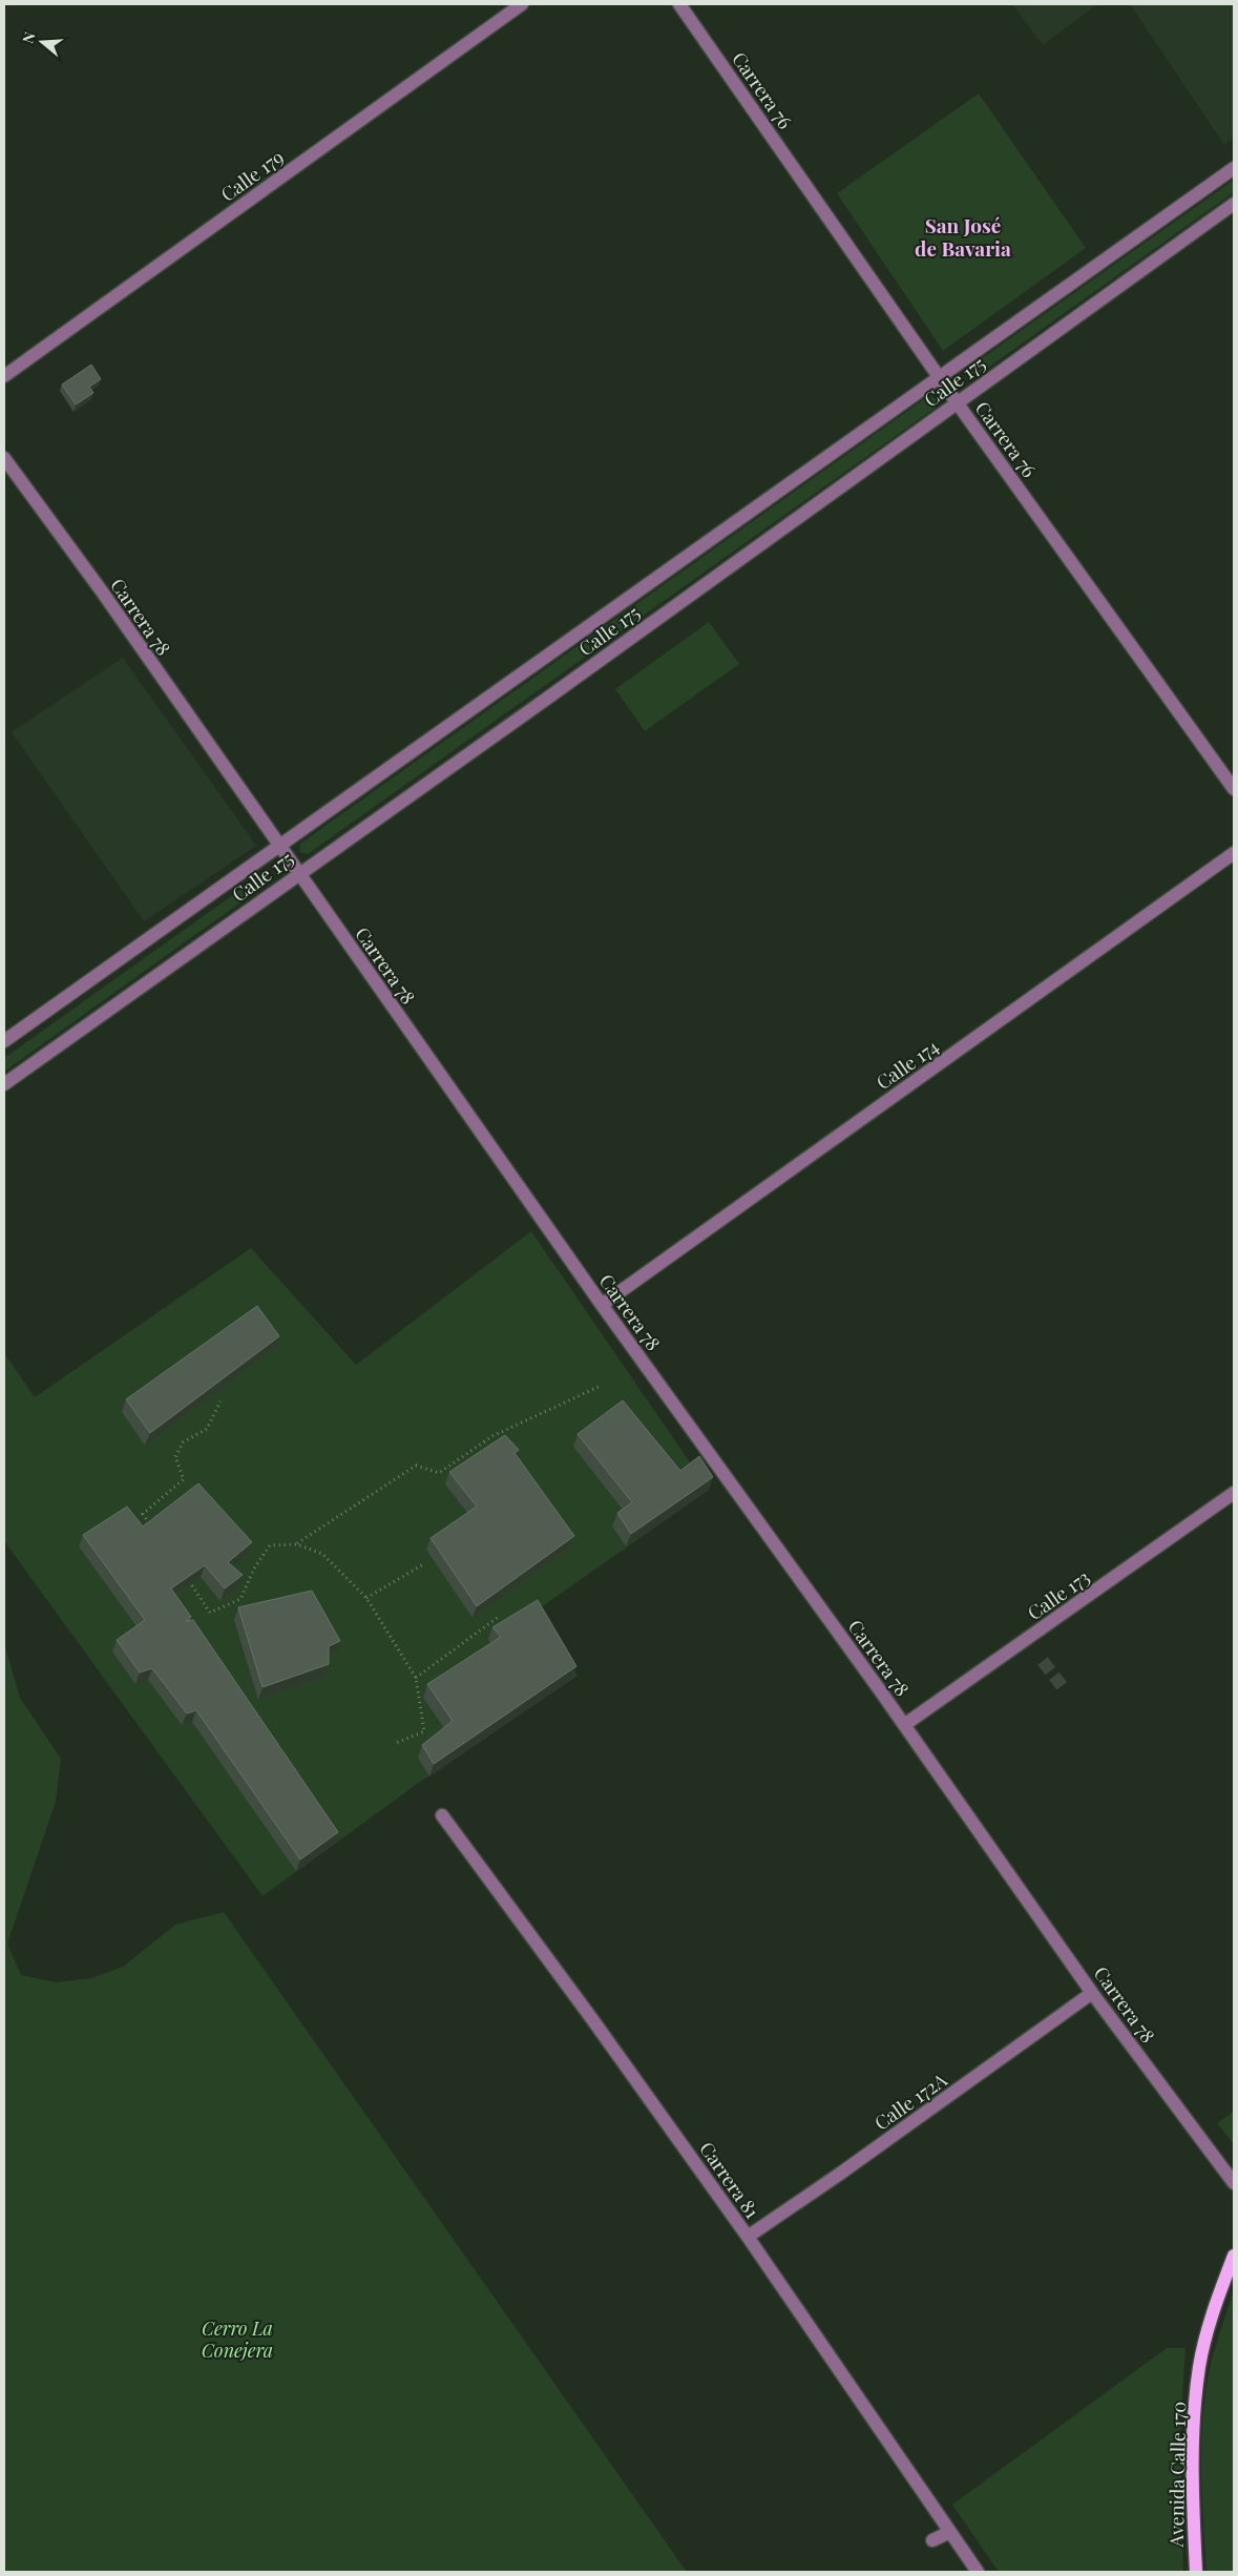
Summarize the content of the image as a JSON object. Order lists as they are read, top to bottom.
{
  "streets": {
    "main road": ["Avenida Calle 170"],
    "street": [
      "Carrera 76",
      "Calle 179",
      "Calle 175",
      "Carrera 78",
      "Calle 174",
      "Calle 173",
      "Calle 172A",
      "Carrera 81"
    ]
  },
  "crossings": [
    ["Carrera 76", "Calle 175"],
    ["Calle 175", "Carrera 78"],
    ["Carrera 78", "Calle 174"],
    ["Carrera 78", "Calle 173"],
    ["Carrera 78", "Calle 172A"],
    ["Calle 172A", "Carrera 81"]
  ],
  "districts": ["San José de Bavaria"],
  "parks": ["Cerro La Conejera"],
  "north": "left"
}
